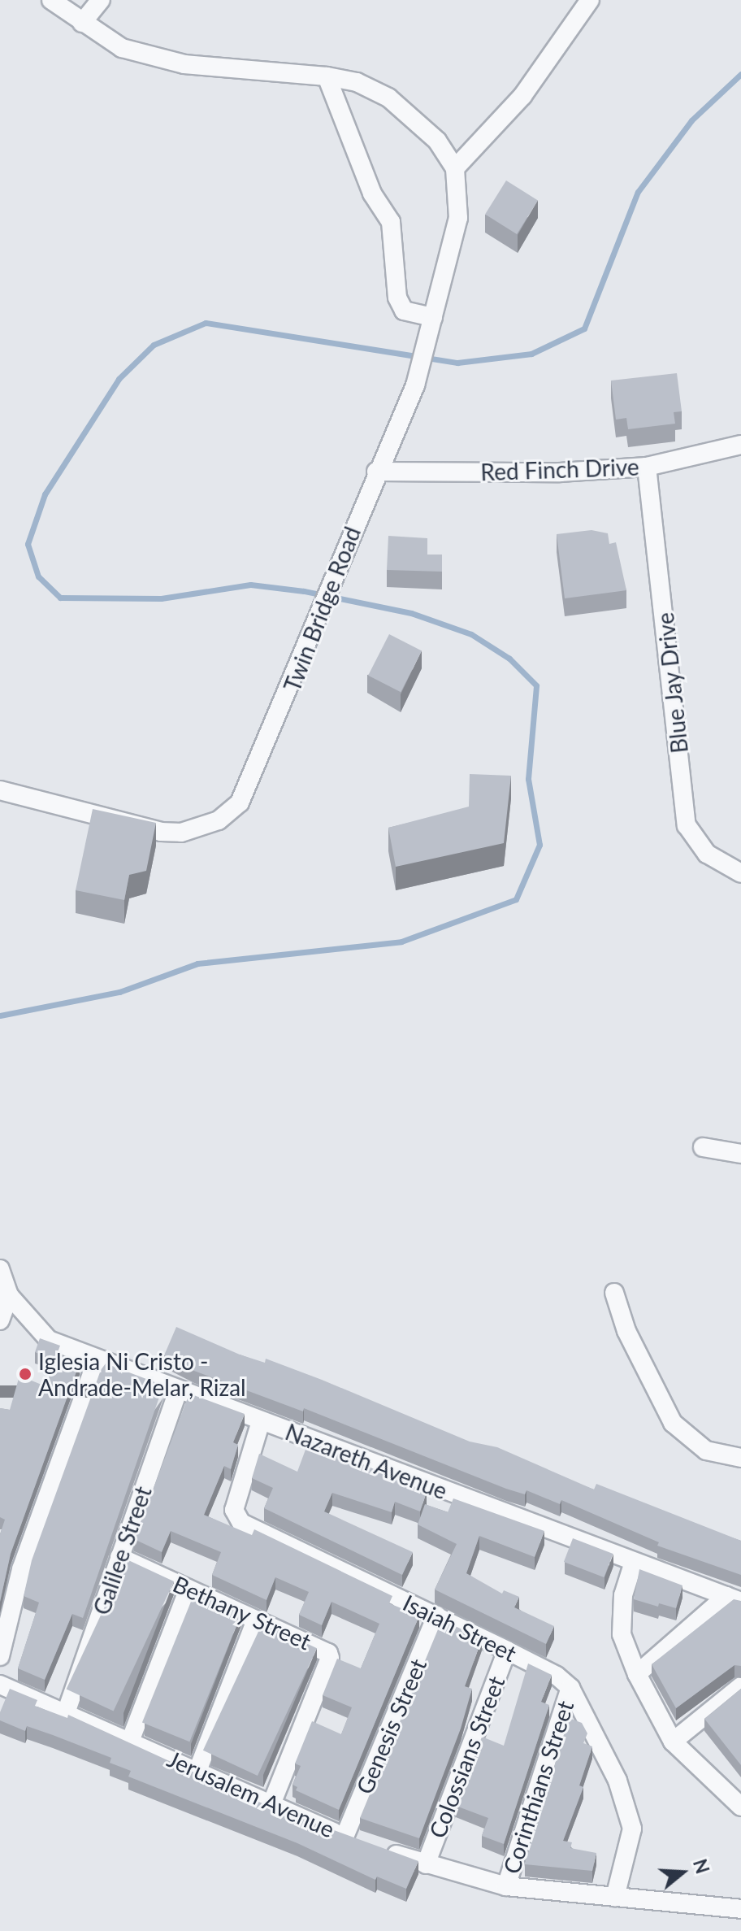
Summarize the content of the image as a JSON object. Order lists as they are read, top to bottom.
{
  "streets": {
    "street": [
      "Red Finch Drive",
      "Twin Bridge Road",
      "Blue Jay Drive",
      "Nazareth Avenue",
      "Galilee Street",
      "Bethany Street",
      "Isaiah Street",
      "Genesis Street",
      "Colossians Street",
      "Corinthians Street",
      "Jerusalem Avenue"
    ]
  },
  "crossings": [
    ["Red Finch Drive", "Twin Bridge Road"],
    ["Red Finch Drive", "Blue Jay Drive"],
    ["Nazareth Avenue", "Galilee Street"],
    ["Nazareth Avenue", "Isaiah Street"],
    ["Galilee Street", "Bethany Street"],
    ["Galilee Street", "Jerusalem Avenue"],
    ["Bethany Street", "Jerusalem Avenue"],
    ["Isaiah Street", "Genesis Street"],
    ["Isaiah Street", "Colossians Street"],
    ["Isaiah Street", "Corinthians Street"],
    ["Isaiah Street", "Jerusalem Avenue"],
    ["Genesis Street", "Jerusalem Avenue"],
    ["Colossians Street", "Jerusalem Avenue"],
    ["Corinthians Street", "Jerusalem Avenue"]
  ],
  "places": ["Iglesia Ni Cristo - Andrade-Melar, Rizal"],
  "north": "right"
}
